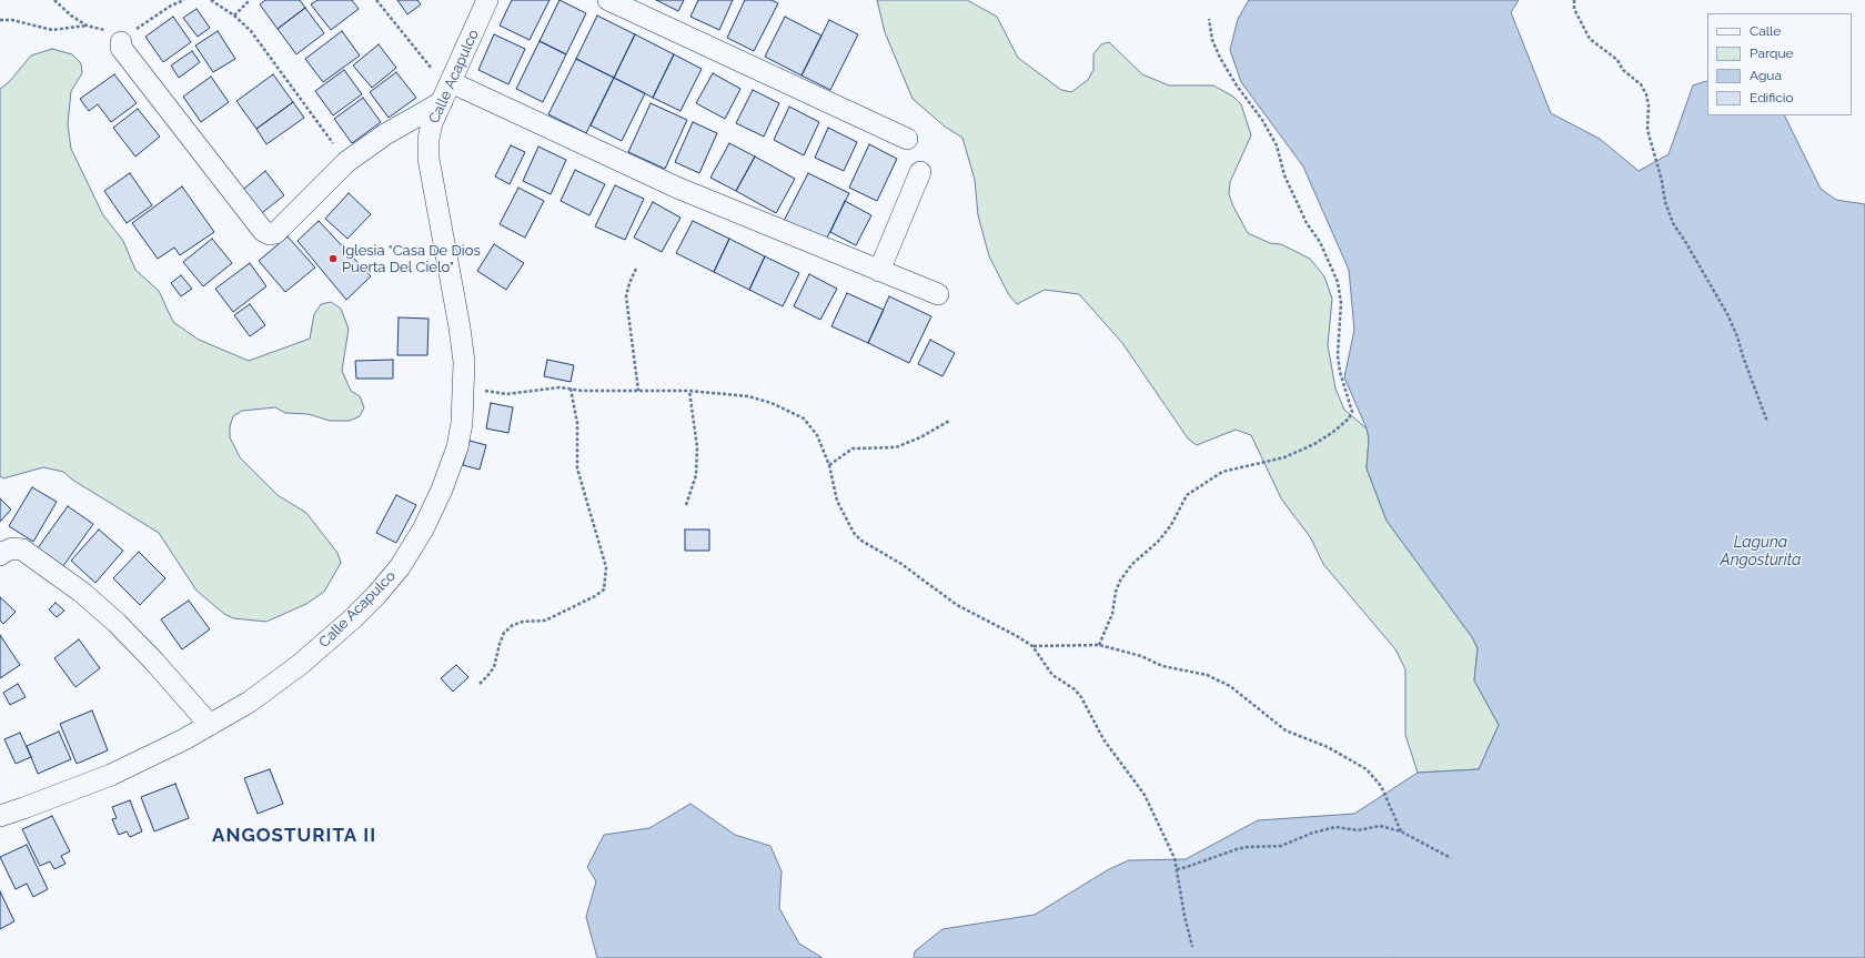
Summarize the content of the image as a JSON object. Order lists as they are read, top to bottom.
{
  "streets": {
    "street": ["Calle Acapulco"]
  },
  "districts": ["ANGOSTURITA II"],
  "water": ["Laguna Angosturita"],
  "places": ["Iglesia \"Casa De Dios Puerta Del Cielo\""],
  "legend": [
    "Calle",
    "Parque",
    "Agua",
    "Edificio"
  ]
}
